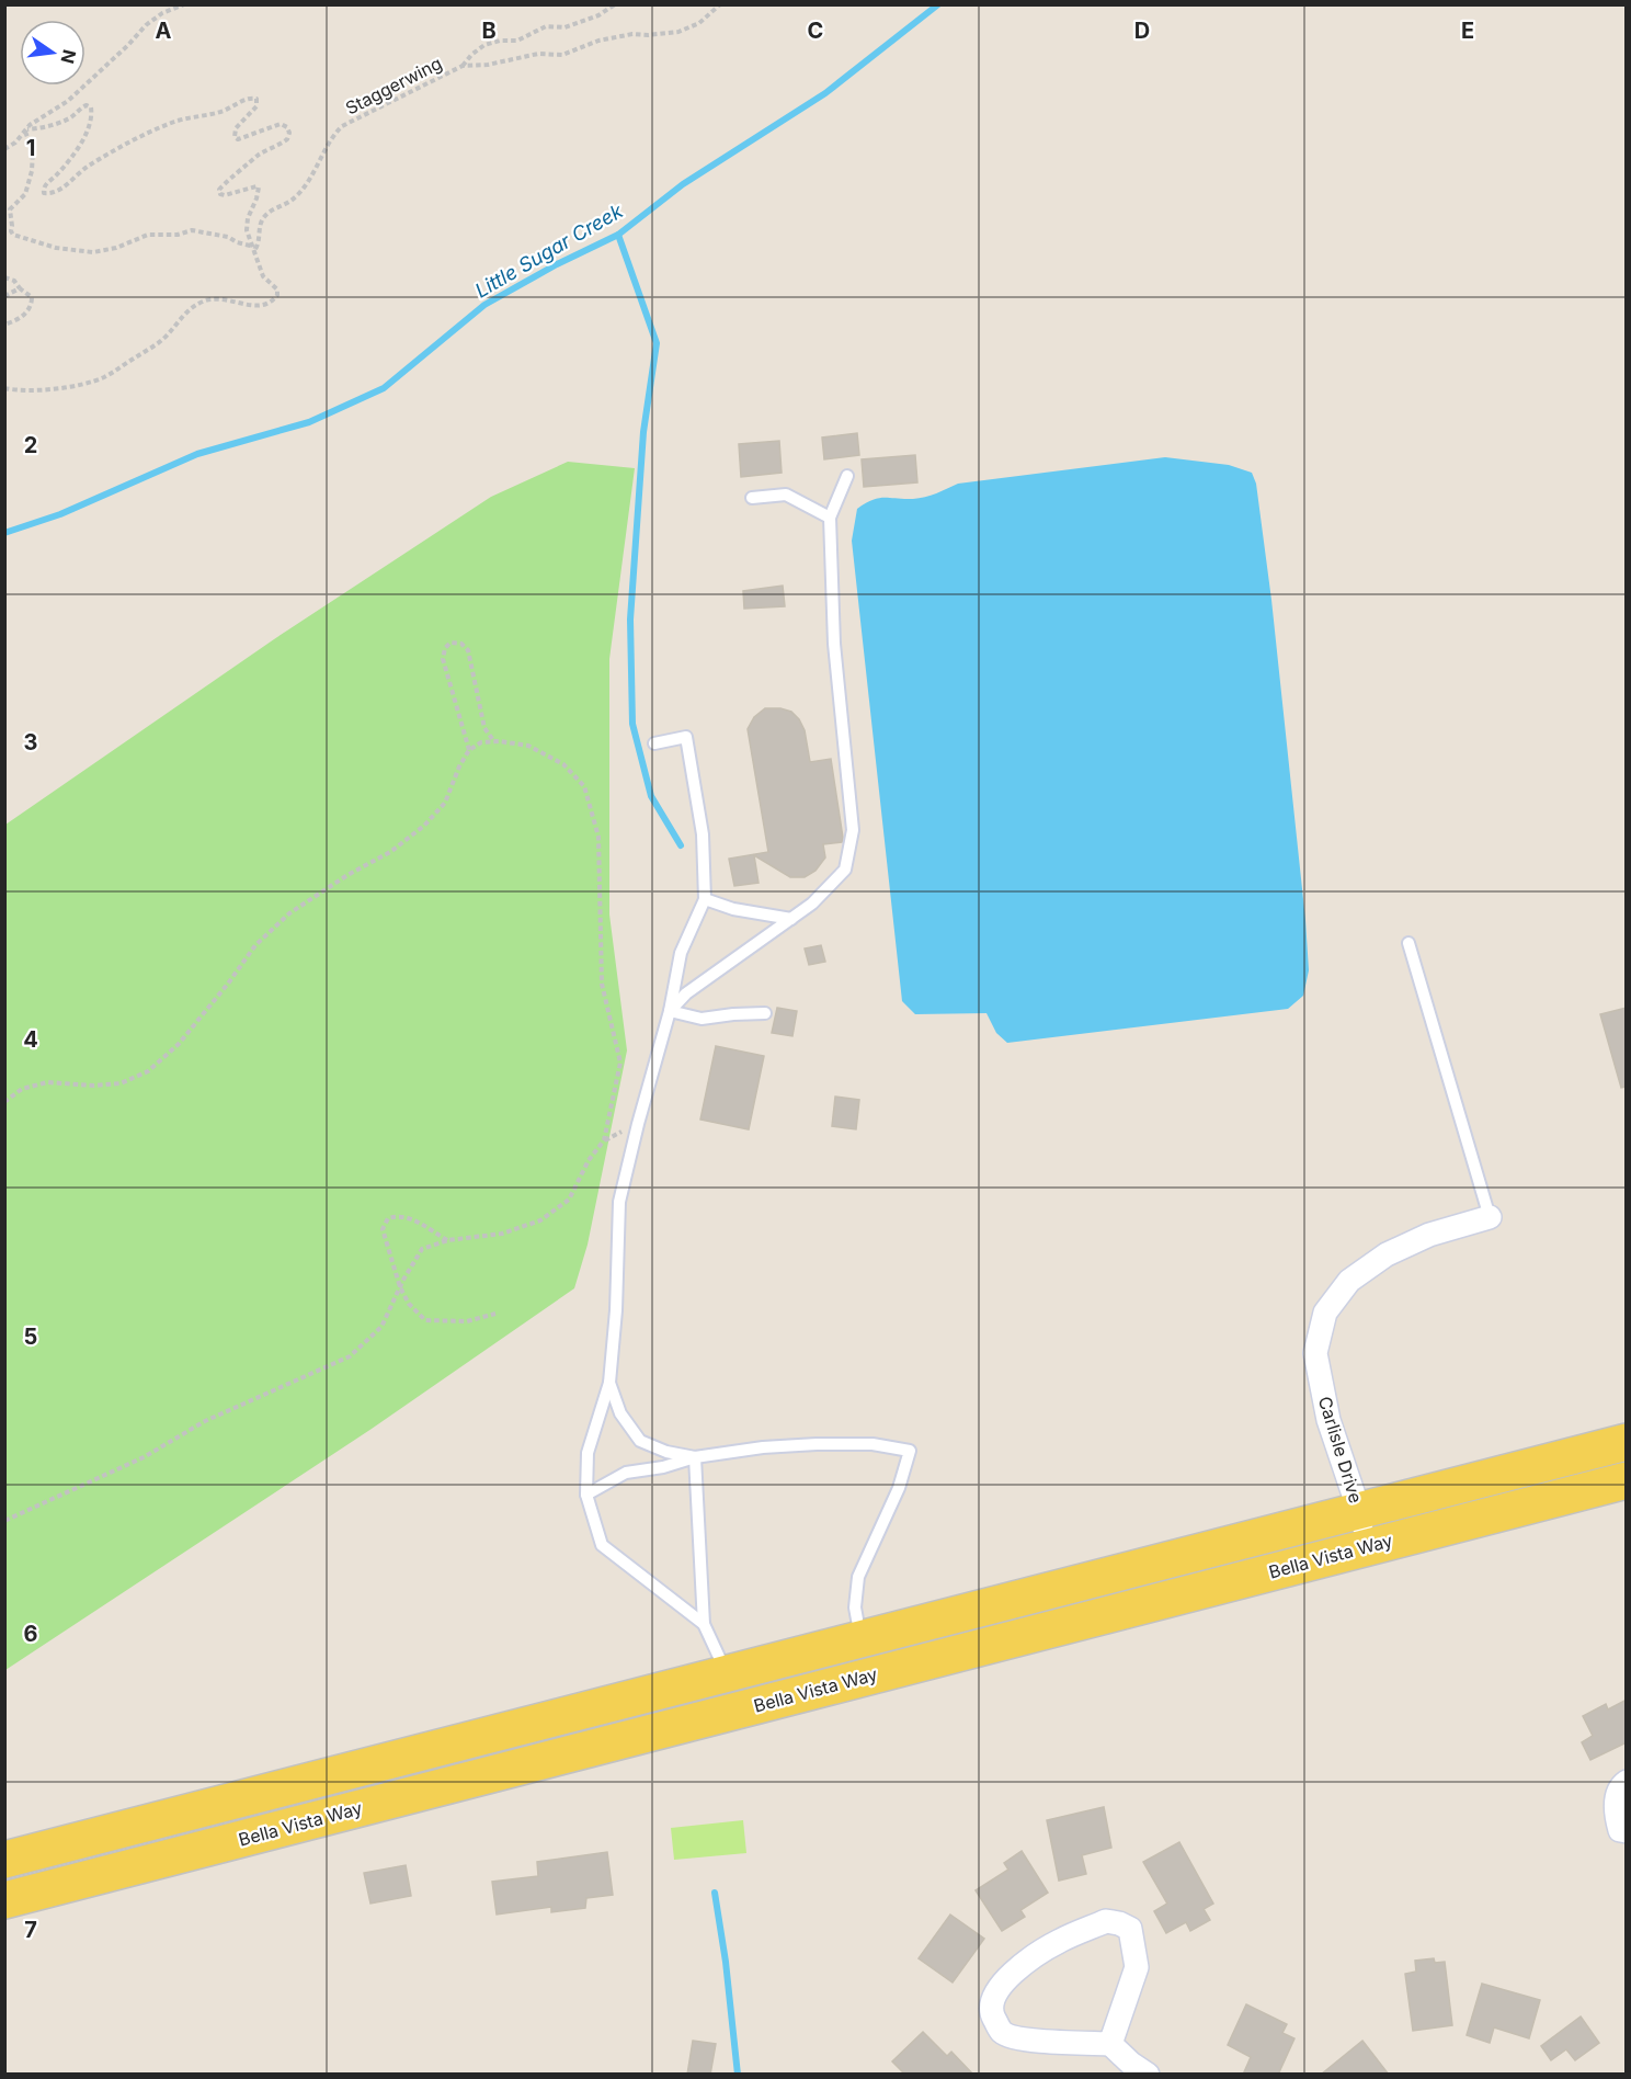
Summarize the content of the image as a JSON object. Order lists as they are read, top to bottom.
{
  "streets": {
    "main road": ["Bella Vista Way"],
    "street": ["Carlisle Drive"],
    "path": ["Staggerwing"]
  },
  "crossings": [
    ["Carlisle Drive", "Bella Vista Way"]
  ],
  "water": ["Little Sugar Creek"],
  "north": "right",
  "grid": {
    "columns": [
      "A",
      "B",
      "C",
      "D",
      "E"
    ],
    "rows": [
      "1",
      "2",
      "3",
      "4",
      "5",
      "6",
      "7"
    ]
  }
}
